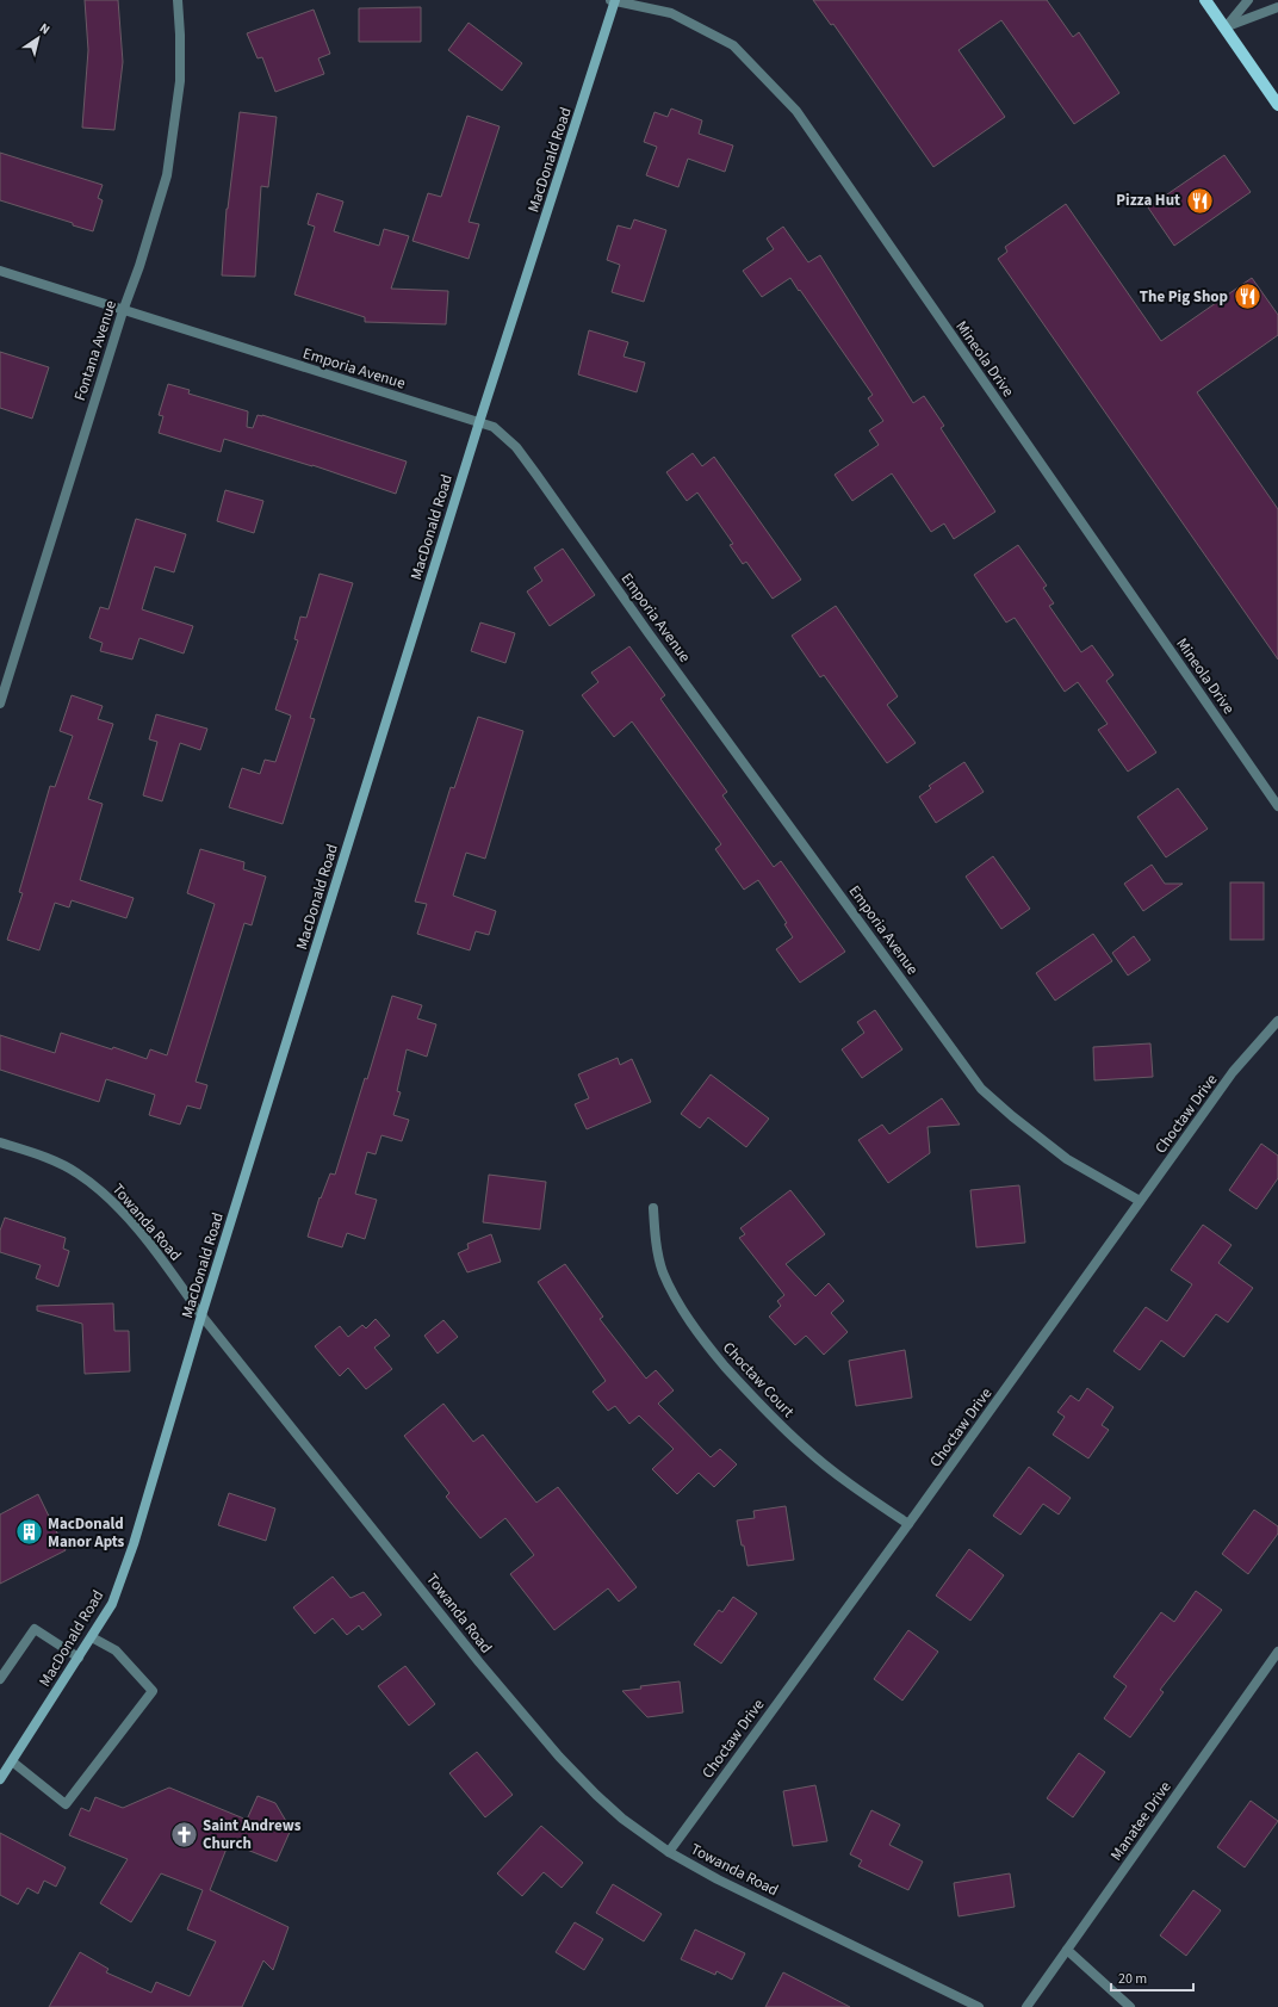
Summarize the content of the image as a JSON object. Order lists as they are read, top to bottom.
{
  "streets": {
    "street": [
      "MacDonald Road",
      "Fontana Avenue",
      "Mineola Drive",
      "Emporia Avenue",
      "Choctaw Drive",
      "Towanda Road",
      "Choctaw Court",
      "Manatee Drive"
    ]
  },
  "crossings": [
    ["MacDonald Road", "Mineola Drive"],
    ["MacDonald Road", "Emporia Avenue"],
    ["MacDonald Road", "Towanda Road"],
    ["Fontana Avenue", "Emporia Avenue"],
    ["Emporia Avenue", "Choctaw Drive"],
    ["Choctaw Drive", "Towanda Road"],
    ["Choctaw Drive", "Choctaw Court"]
  ],
  "places": {
    "restaurant": ["Pizza Hut", "The Pig Shop"],
    "building": ["MacDonald Manor Apts"],
    "church": ["Saint Andrews Church"]
  },
  "scale_bar": "20 m",
  "north": "top right"
}
